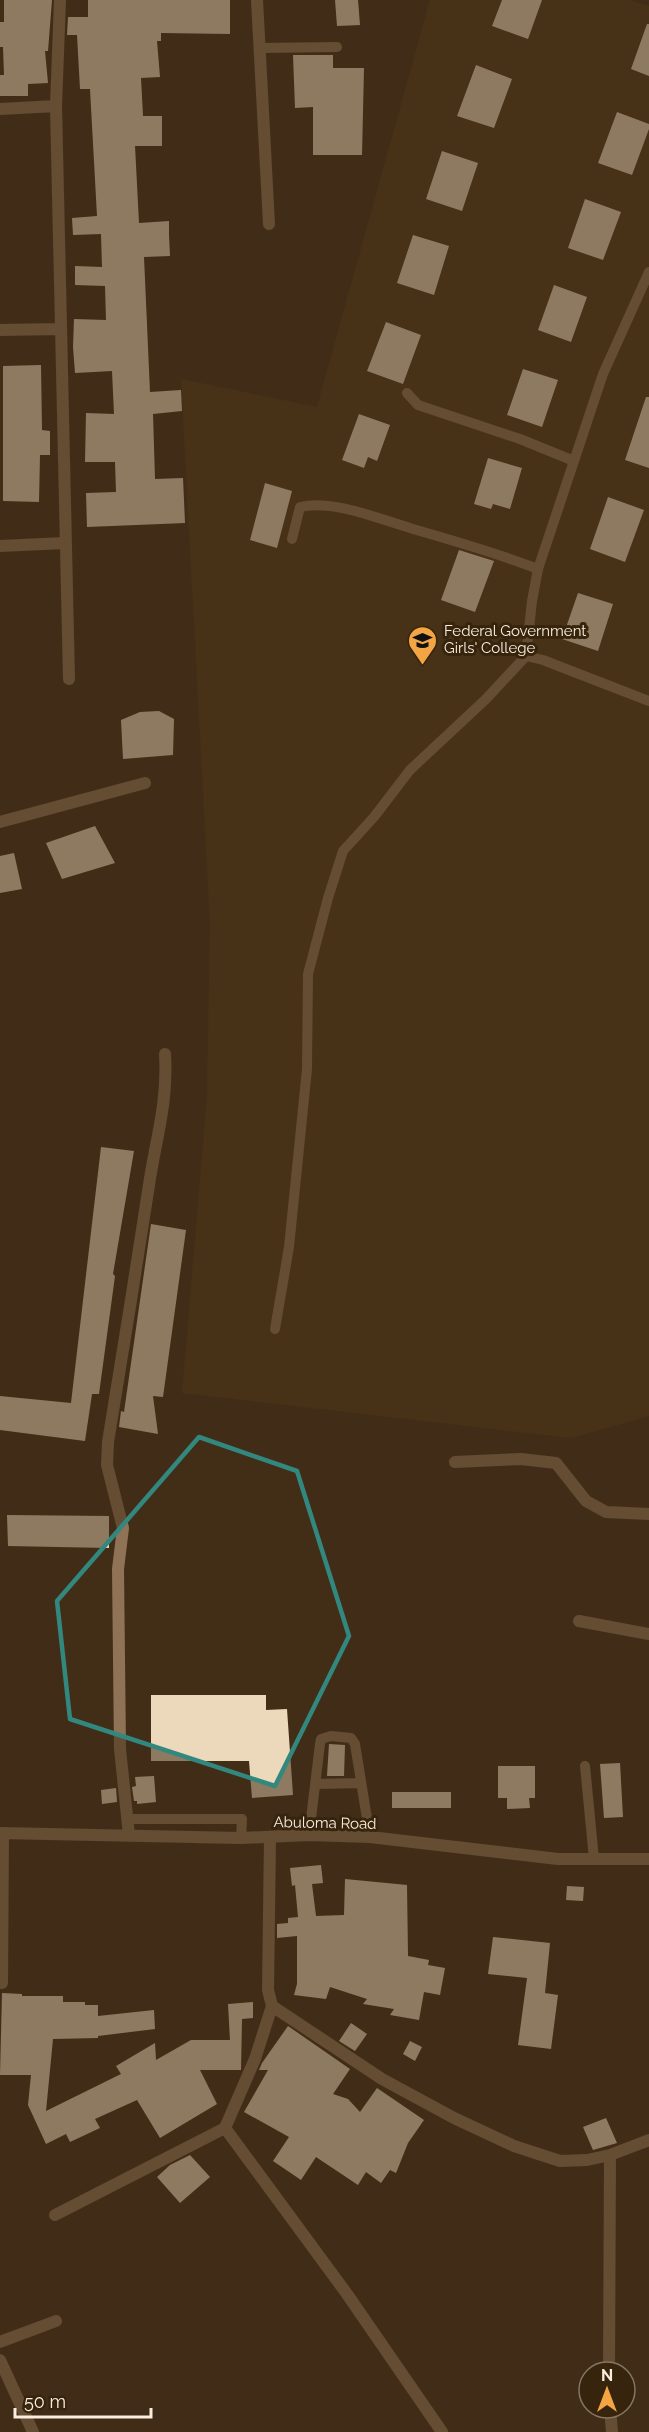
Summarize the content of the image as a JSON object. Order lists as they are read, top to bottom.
{
  "streets": {
    "street": ["Abuloma Road"]
  },
  "places": {
    "school or university": ["Federal Government Girls' College"]
  },
  "scale_bar": "50 m",
  "north": "top"
}
